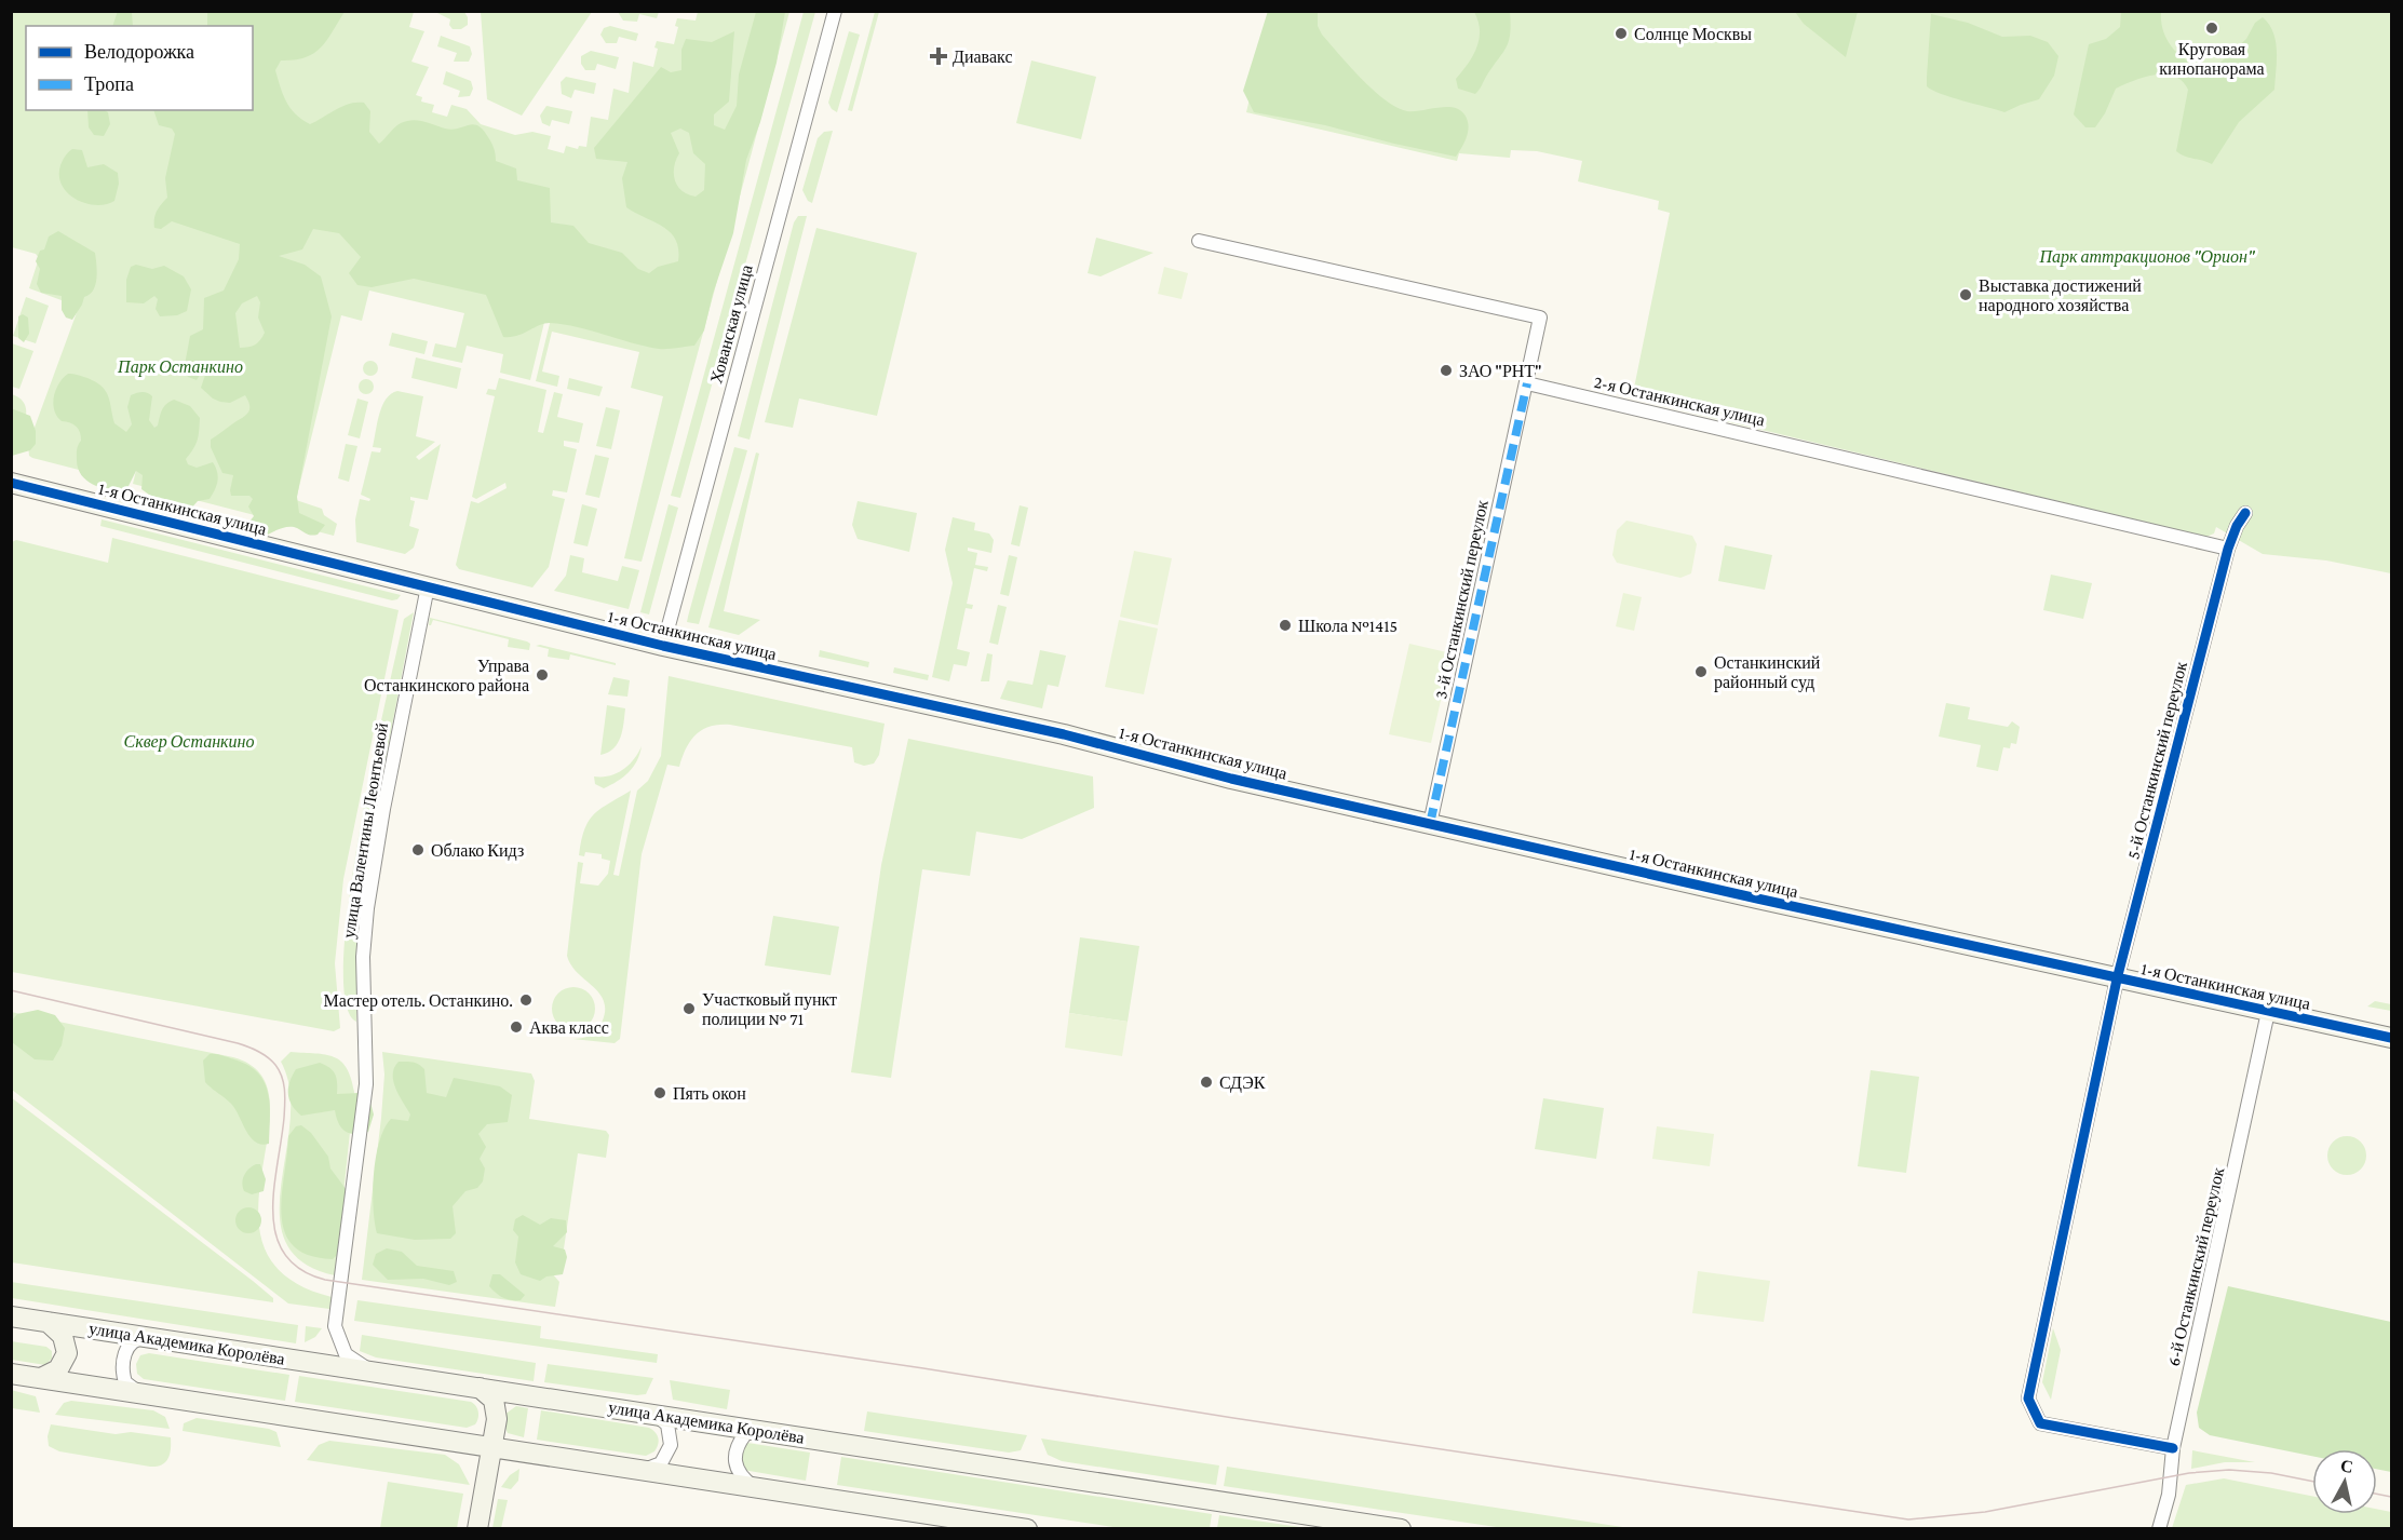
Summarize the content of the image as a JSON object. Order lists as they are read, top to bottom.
{
  "streets": {
    "main road": ["1-я Останкинская улица", "улица Академика Королёва"],
    "street": [
      "Хованская улица",
      "2-я Останкинская улица",
      "3-й Останкинский переулок",
      "5-й Останкинский переулок",
      "улица Валентины Леонтьевой",
      "6-й Останкинский переулок"
    ]
  },
  "crossings": [
    ["Хованская улица", "1-я Останкинская улица"],
    ["2-я Останкинская улица", "3-й Останкинский переулок"],
    ["2-я Останкинская улица", "5-й Останкинский переулок"],
    ["1-я Останкинская улица", "3-й Останкинский переулок"],
    ["1-я Останкинская улица", "5-й Останкинский переулок"],
    ["1-я Останкинская улица", "улица Валентины Леонтьевой"],
    ["1-я Останкинская улица", "6-й Останкинский переулок"],
    ["5-й Останкинский переулок", "6-й Останкинский переулок"],
    ["улица Валентины Леонтьевой", "улица Академика Королёва"]
  ],
  "parks": ["Парк аттракционов \"Орион\"", "Парк Останкино", "Сквер Останкино"],
  "places": {
    "other": [
      "Круговая кинопанорама",
      "Солнце Москвы",
      "Выставка достижений народного хозяйства",
      "ЗАО \"РНТ\"",
      "Школа №1415",
      "Останкинский районный суд",
      "Управа Останкинского района",
      "Облако Кидз",
      "Мастер отель. Останкино.",
      "Участковый пункт полиции № 71",
      "Аква класс",
      "СДЭК",
      "Пять окон"
    ],
    "health": ["Диавакс"]
  },
  "legend": ["Велодорожка", "Тропа"],
  "north": "top"
}
